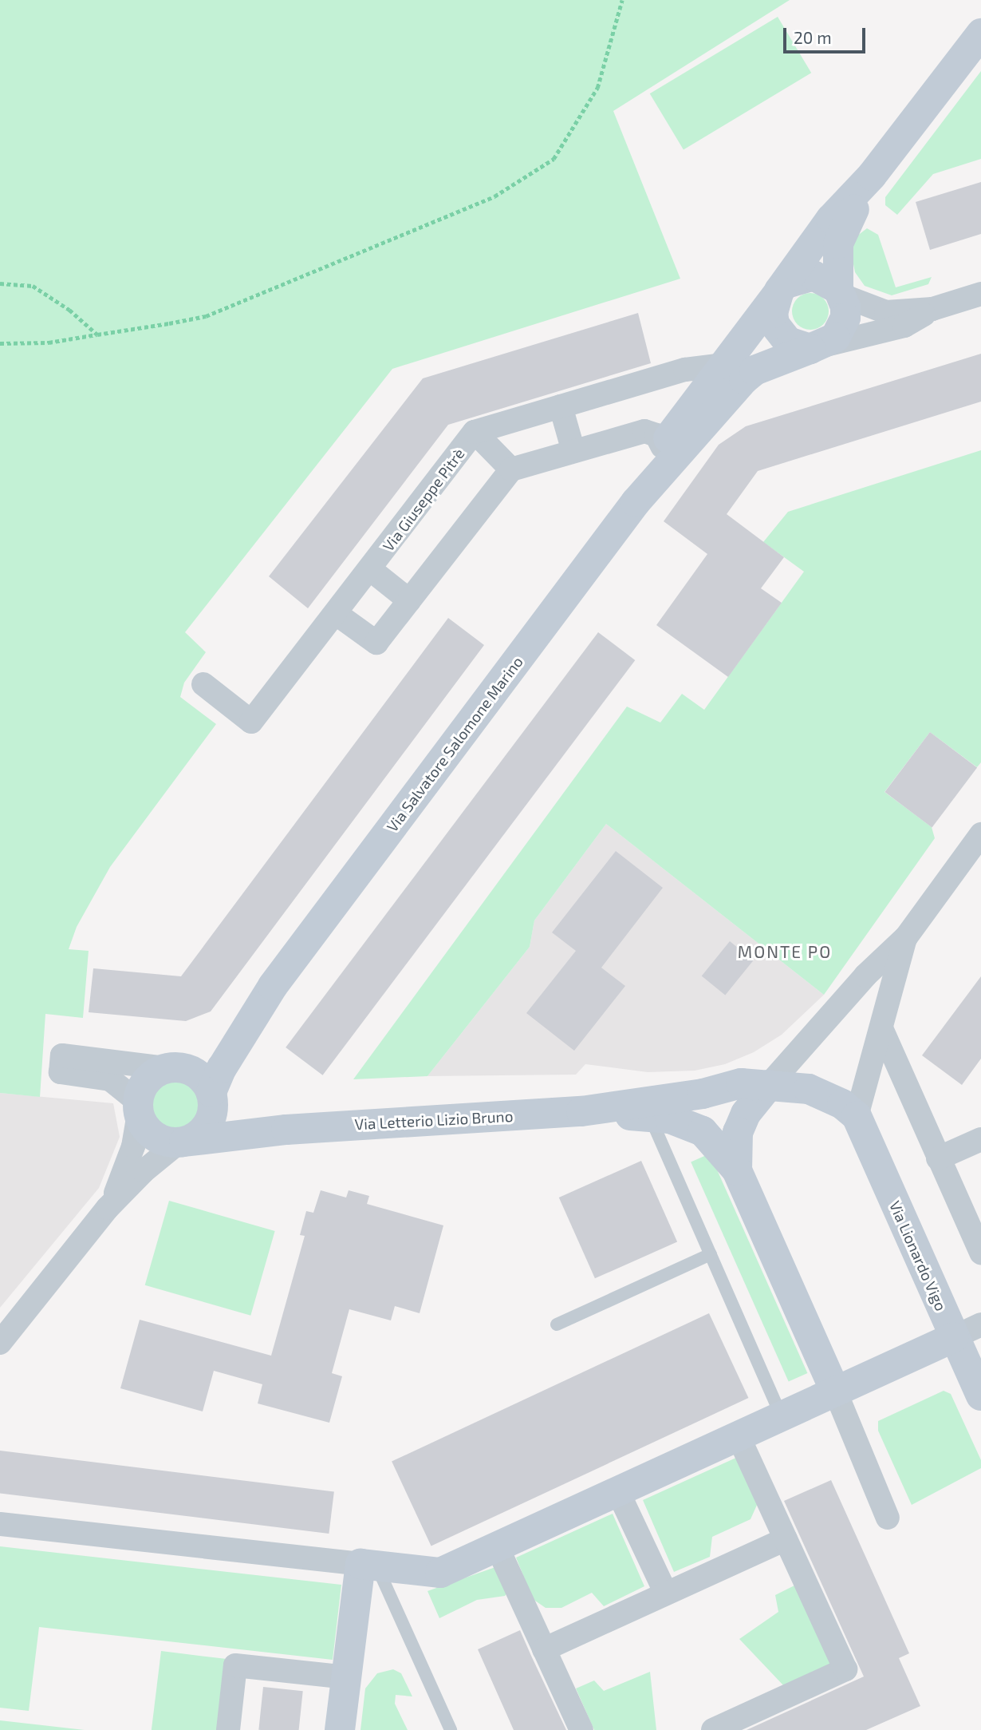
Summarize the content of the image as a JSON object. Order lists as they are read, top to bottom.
{
  "streets": {
    "street": [
      "Via Giuseppe Pitrè",
      "Via Salvatore Salomone Marino",
      "Via Letterio Lizio Bruno",
      "Via Lionardo Vigo"
    ]
  },
  "districts": ["MONTE PO"],
  "scale_bar": "20 m"
}
